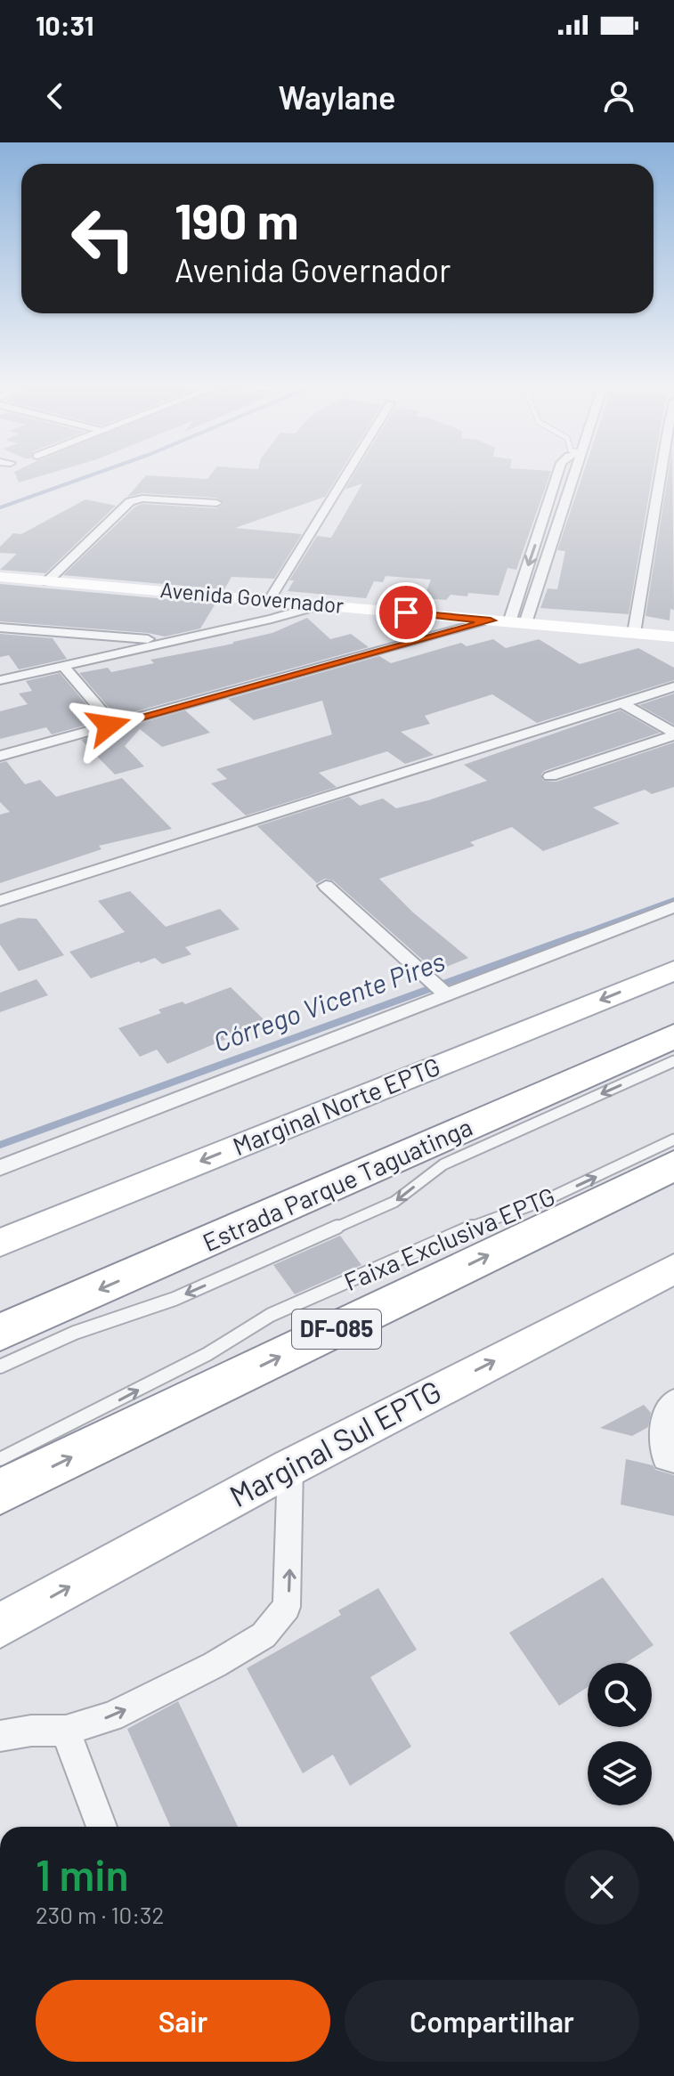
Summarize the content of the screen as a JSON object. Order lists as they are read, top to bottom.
{
  "streets": {
    "highway": ["Estrada Parque Taguatinga", "DF-085"],
    "main road": ["Marginal Norte EPTG", "Marginal Sul EPTG"],
    "street": ["Avenida Governador"],
    "lane": ["Faixa Exclusiva EPTG"]
  },
  "one_way": ["Marginal Norte EPTG", "Marginal Sul EPTG"],
  "water": ["Córrego Vicente Pires"],
  "page": {
    "status": "10:31",
    "header": "Waylane",
    "turn": ["190 m", "Avenida Governador"],
    "heading": ["1 min", "230 m · 10:32"],
    "buttons": ["Sair", "Compartilhar"]
  }
}
